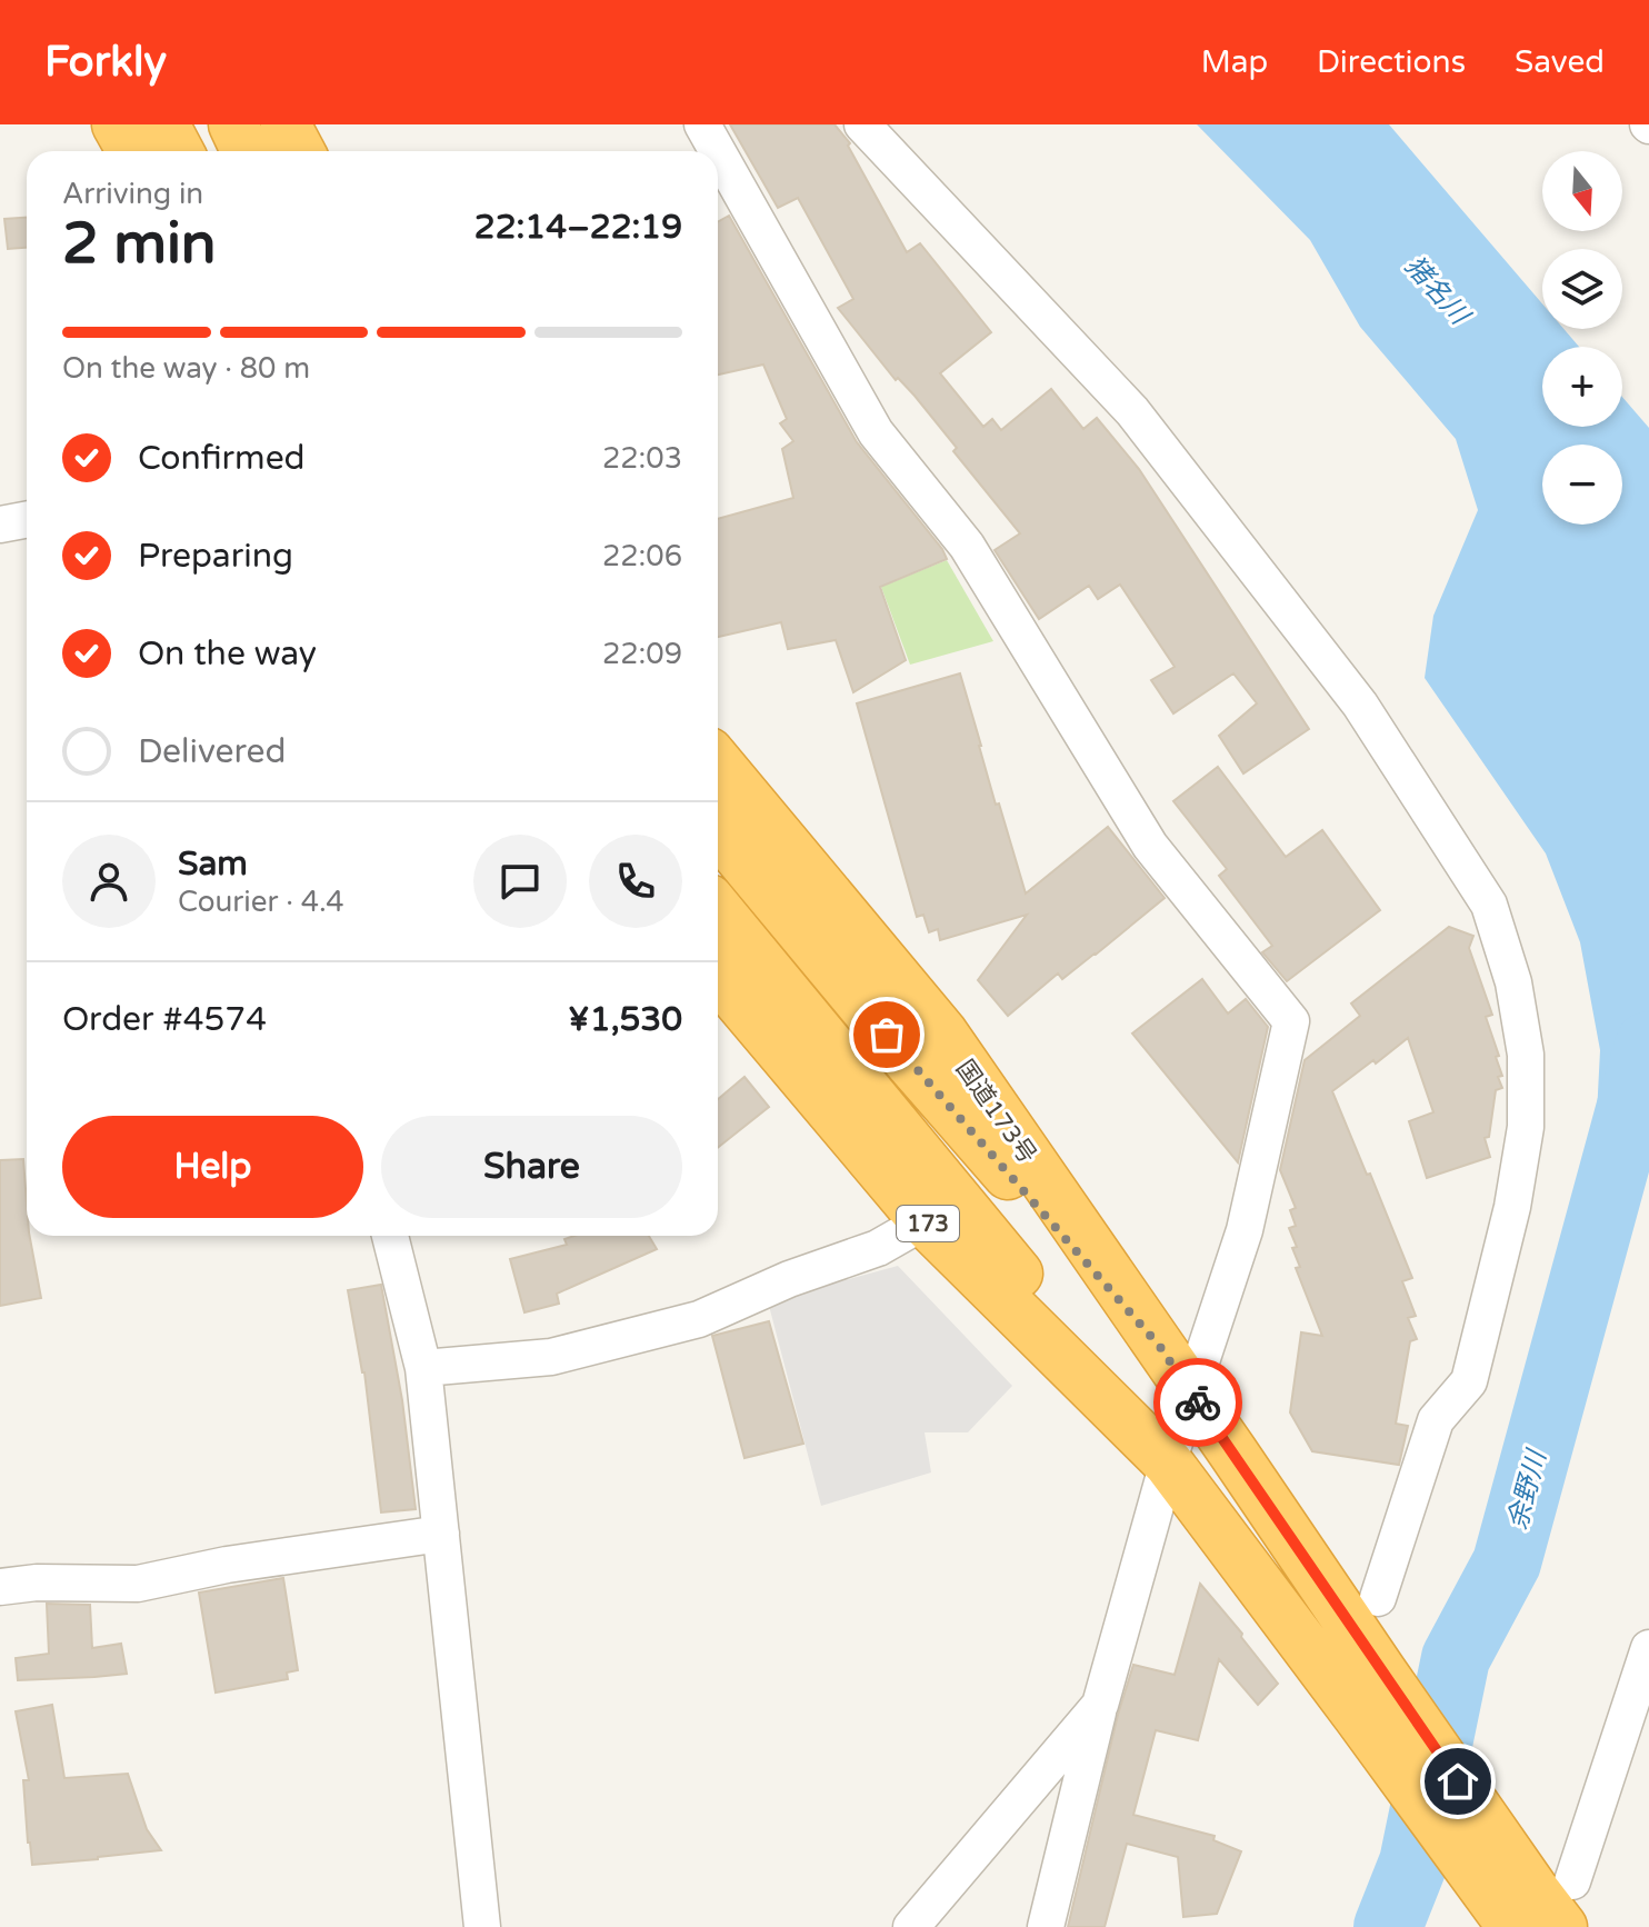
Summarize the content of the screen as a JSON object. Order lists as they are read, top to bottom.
{
  "streets": {
    "highway": ["国道173号", "173"]
  },
  "crossings": [
    ["国道173号", "173"]
  ],
  "water": ["猪名川", "余野川"],
  "north": "bottom",
  "page": {
    "header": "Forkly",
    "nav": ["Map", "Directions", "Saved"],
    "map_buttons": ["+", "−"],
    "heading": ["2 min", "Arriving in", "22:14–22:19"],
    "panel": [
      "Sam",
      "Courier · 4.4",
      "Order #4574",
      "¥1,530"
    ],
    "bar": "On the way · 80 m",
    "list": [
      ["Confirmed", "22:03"],
      ["Preparing", "22:06"],
      ["On the way", "22:09"],
      "Delivered"
    ],
    "buttons": ["Help", "Share"]
  }
}
